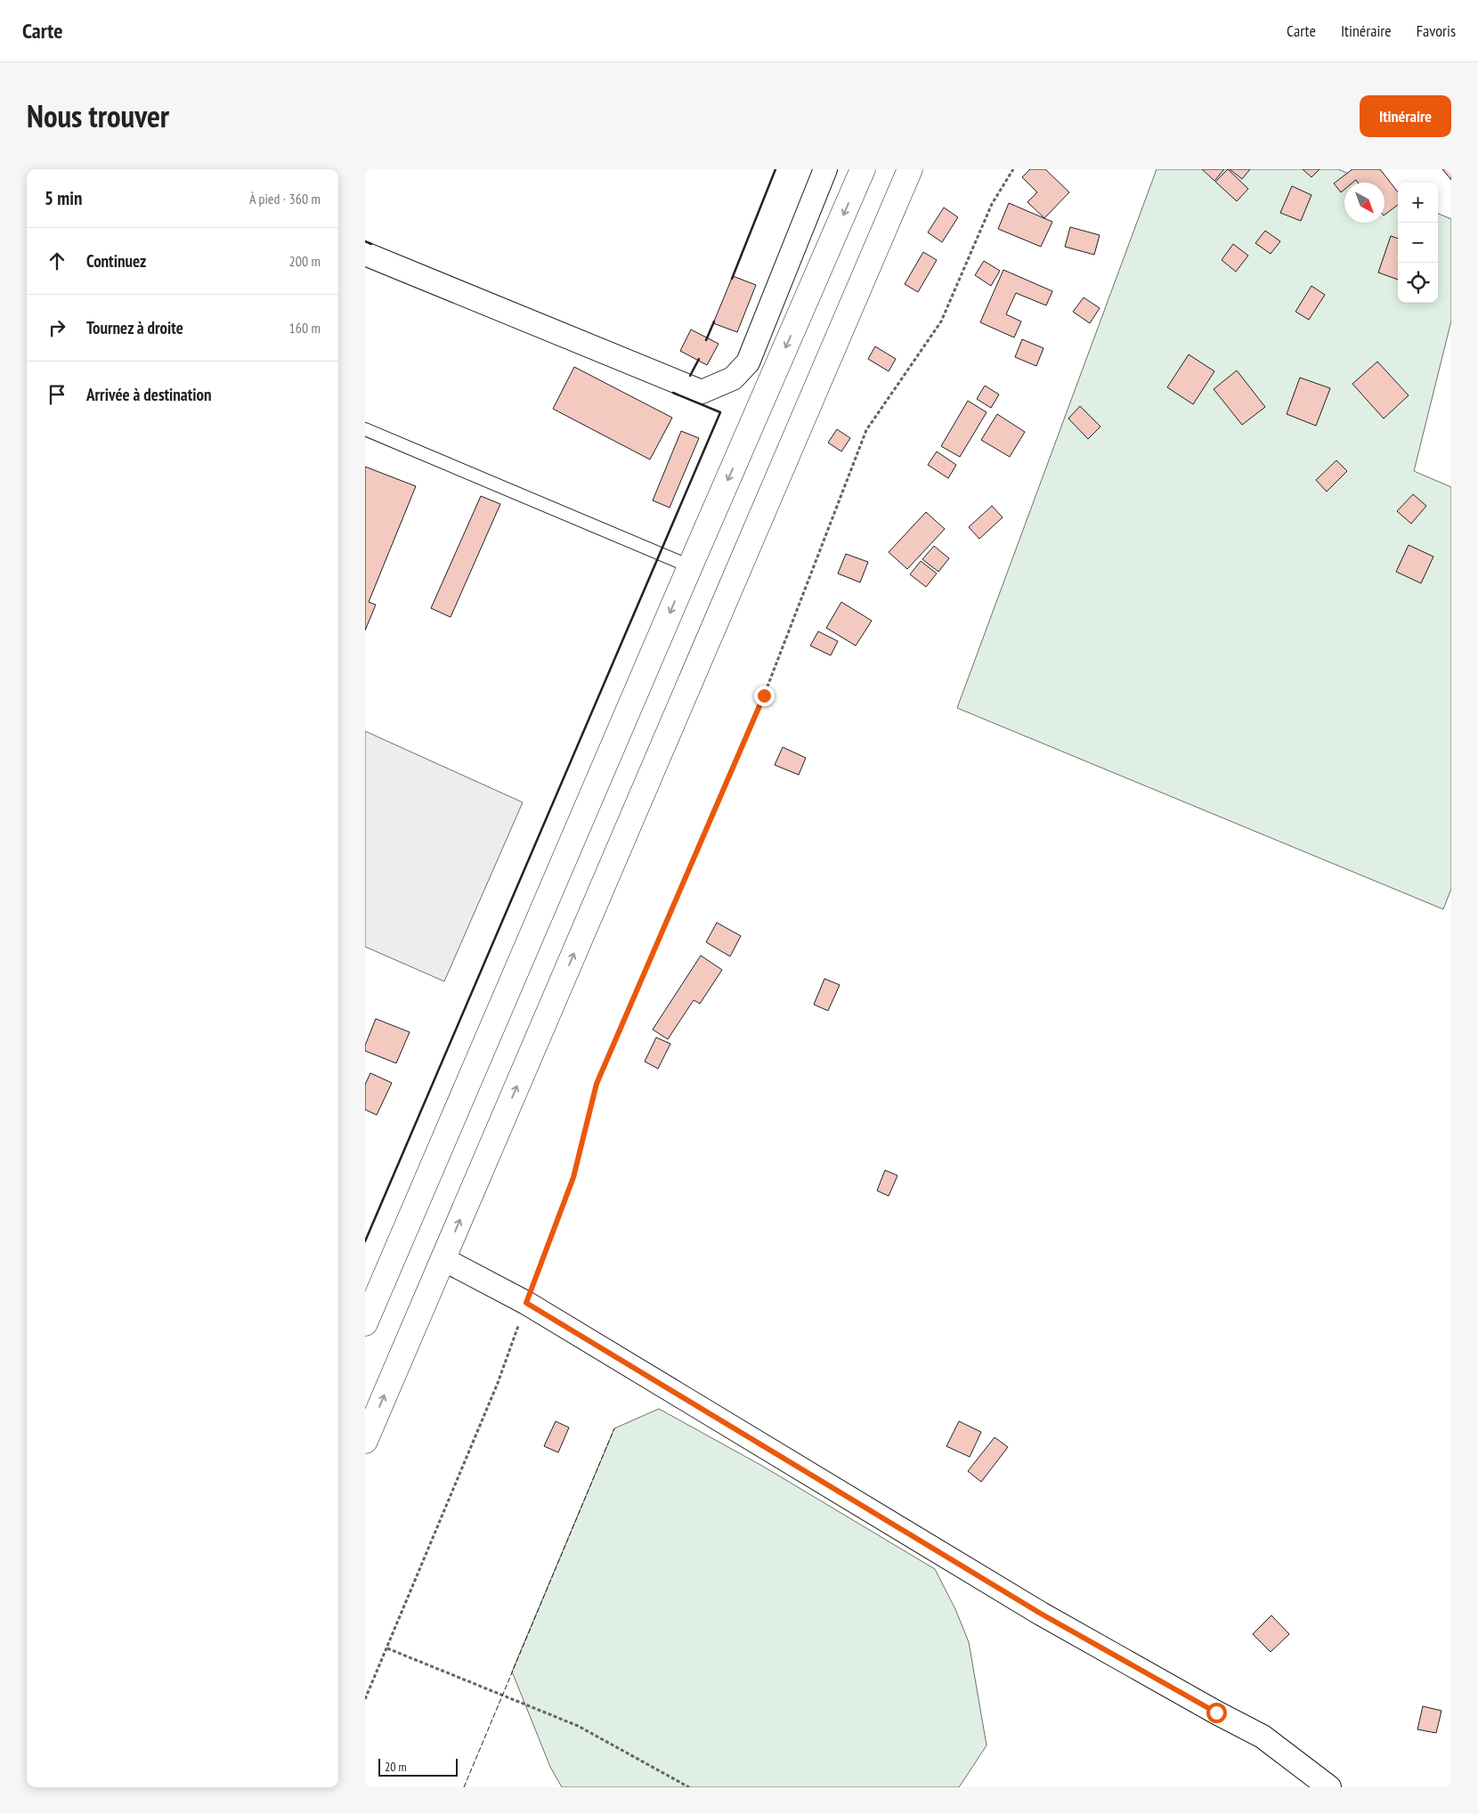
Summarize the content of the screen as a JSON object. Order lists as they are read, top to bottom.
{
  "scale_bar": "20 m",
  "north": "bottom right",
  "page": {
    "header": "Carte",
    "nav": ["Carte", "Itinéraire", "Favoris"],
    "title": "Nous trouver",
    "buttons": "Itinéraire",
    "heading": ["5 min", "À pied · 360 m"],
    "map_buttons": ["+", "−"],
    "list": [
      ["Continuez", "200 m"],
      ["Tournez à droite", "160 m"],
      "Arrivée à destination"
    ],
    "scale": "20 m"
  }
}
